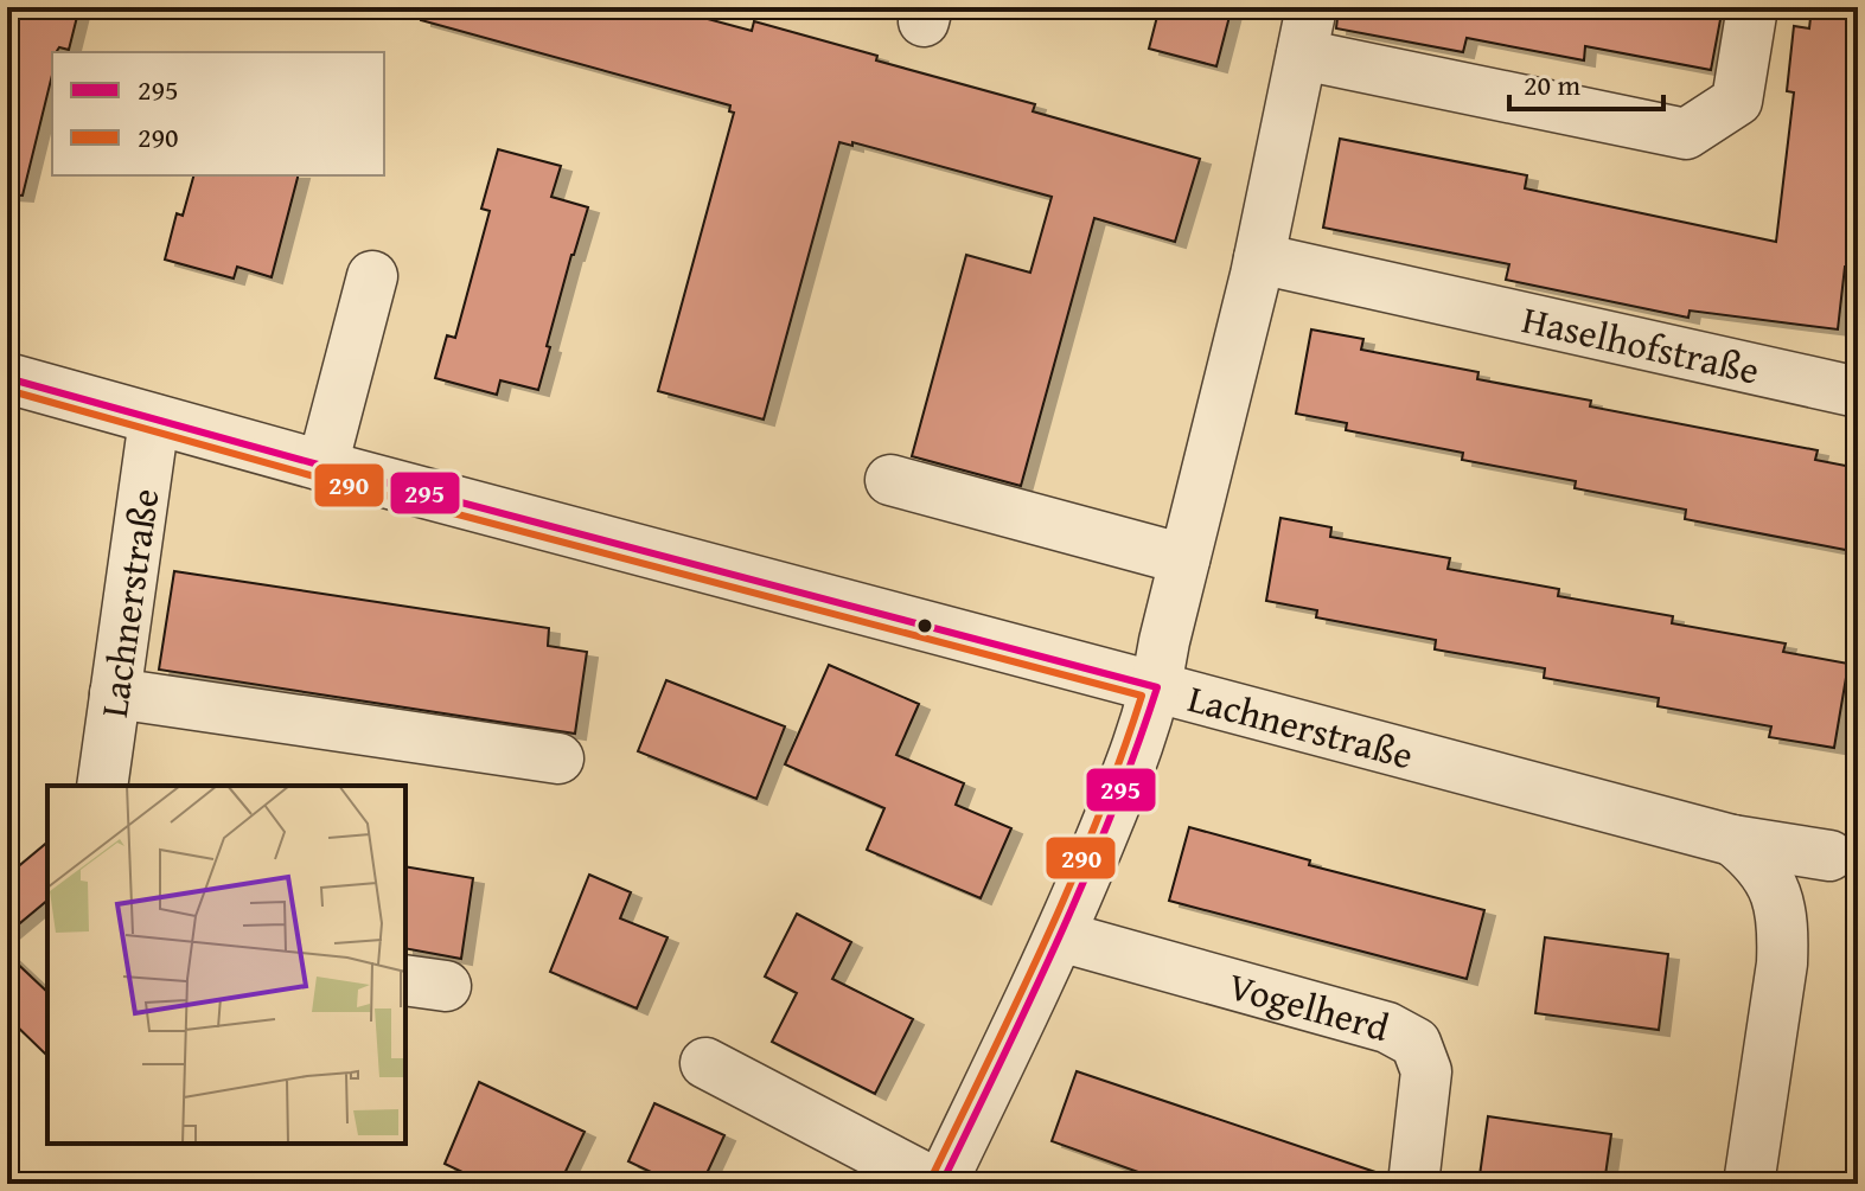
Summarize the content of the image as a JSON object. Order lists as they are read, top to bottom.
{
  "streets": {
    "street": ["Haselhofstraße", "Lachnerstraße", "Vogelherd"]
  },
  "lines": ["transit line 295", "transit line 290"],
  "legend": ["295", "290"],
  "scale_bar": "20 m"
}
